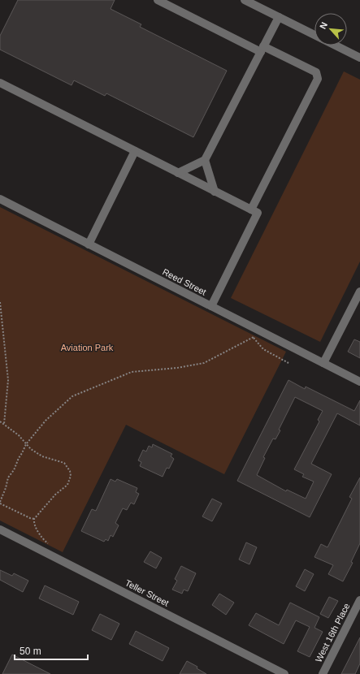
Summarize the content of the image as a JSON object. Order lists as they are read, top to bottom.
{
  "streets": {
    "street": ["Reed Street", "Teller Street", "West 16th Place"]
  },
  "parks": ["Aviation Park"],
  "scale_bar": "50 m",
  "north": "top left"
}
